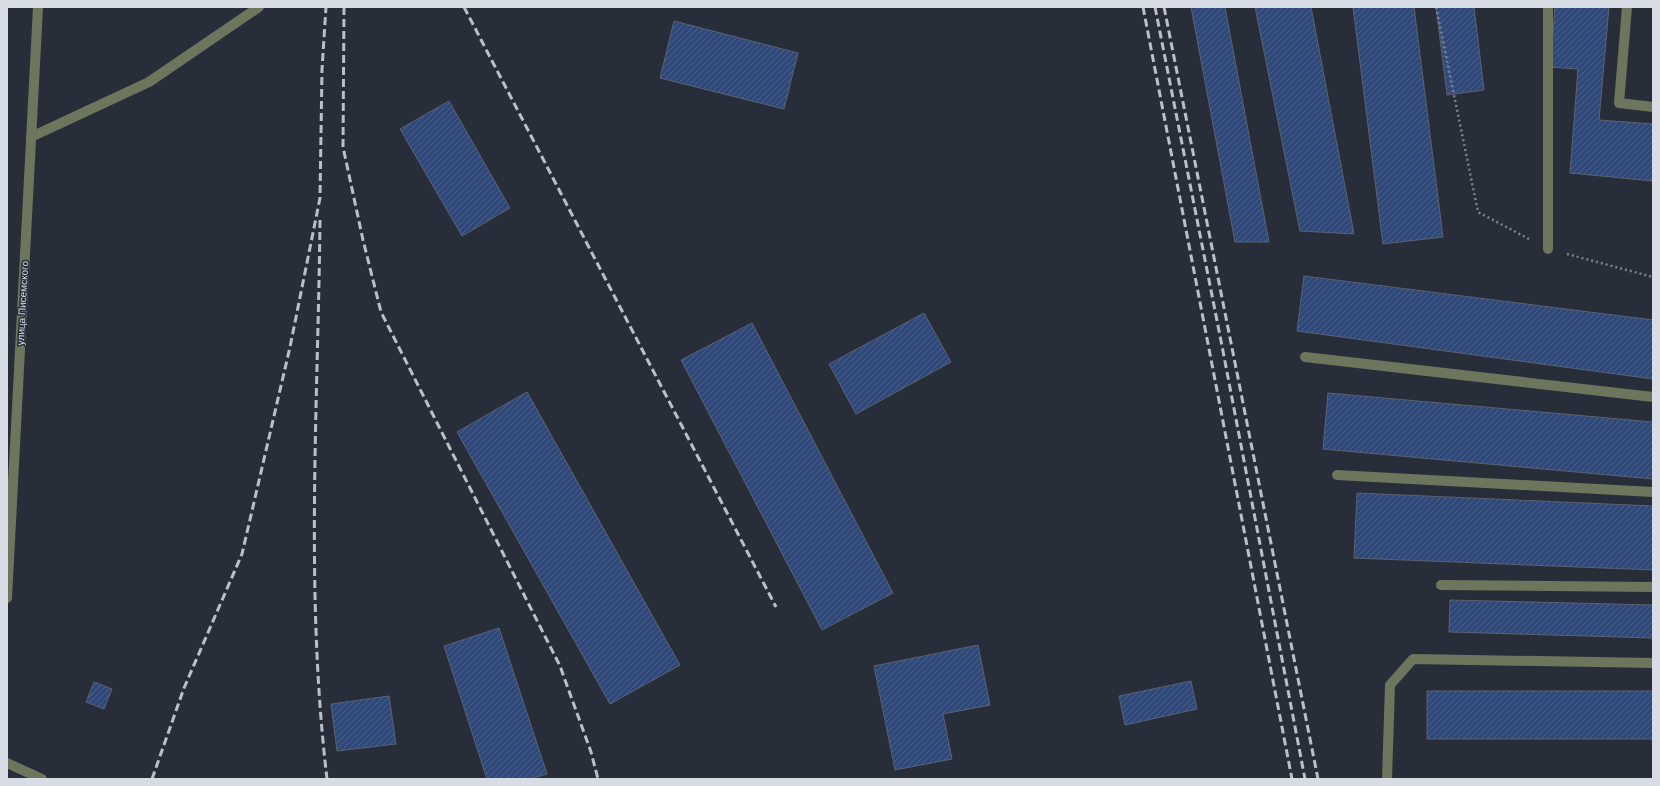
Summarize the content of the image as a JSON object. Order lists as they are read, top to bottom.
{
  "streets": {
    "street": ["улица Писемского"]
  }
}
